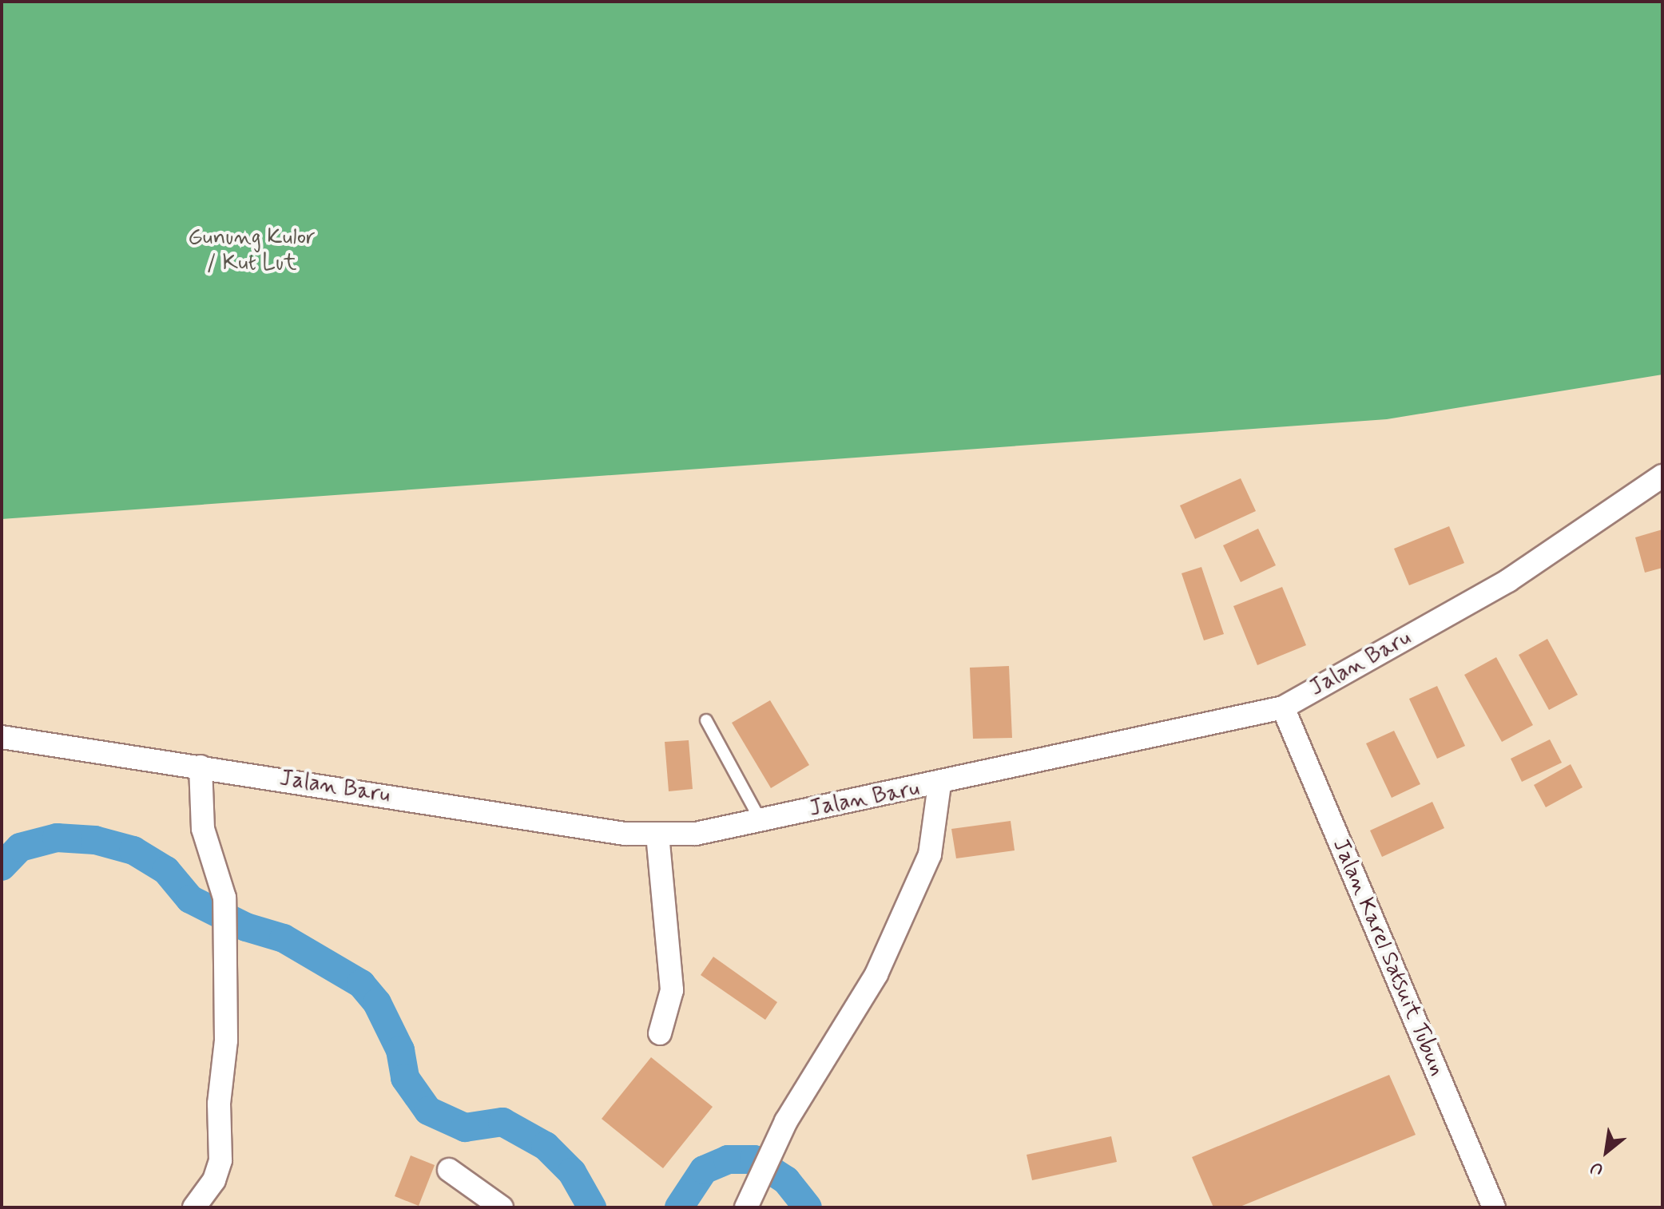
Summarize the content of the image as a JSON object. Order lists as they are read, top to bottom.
{
  "streets": {
    "street": ["Jalan Baru", "Jalan Karel Satsuit Tubun"]
  },
  "crossings": [
    ["Jalan Baru", "Jalan Karel Satsuit Tubun"]
  ],
  "parks": ["Gunung Kulor / Kut Lut"],
  "north": "bottom left"
}
